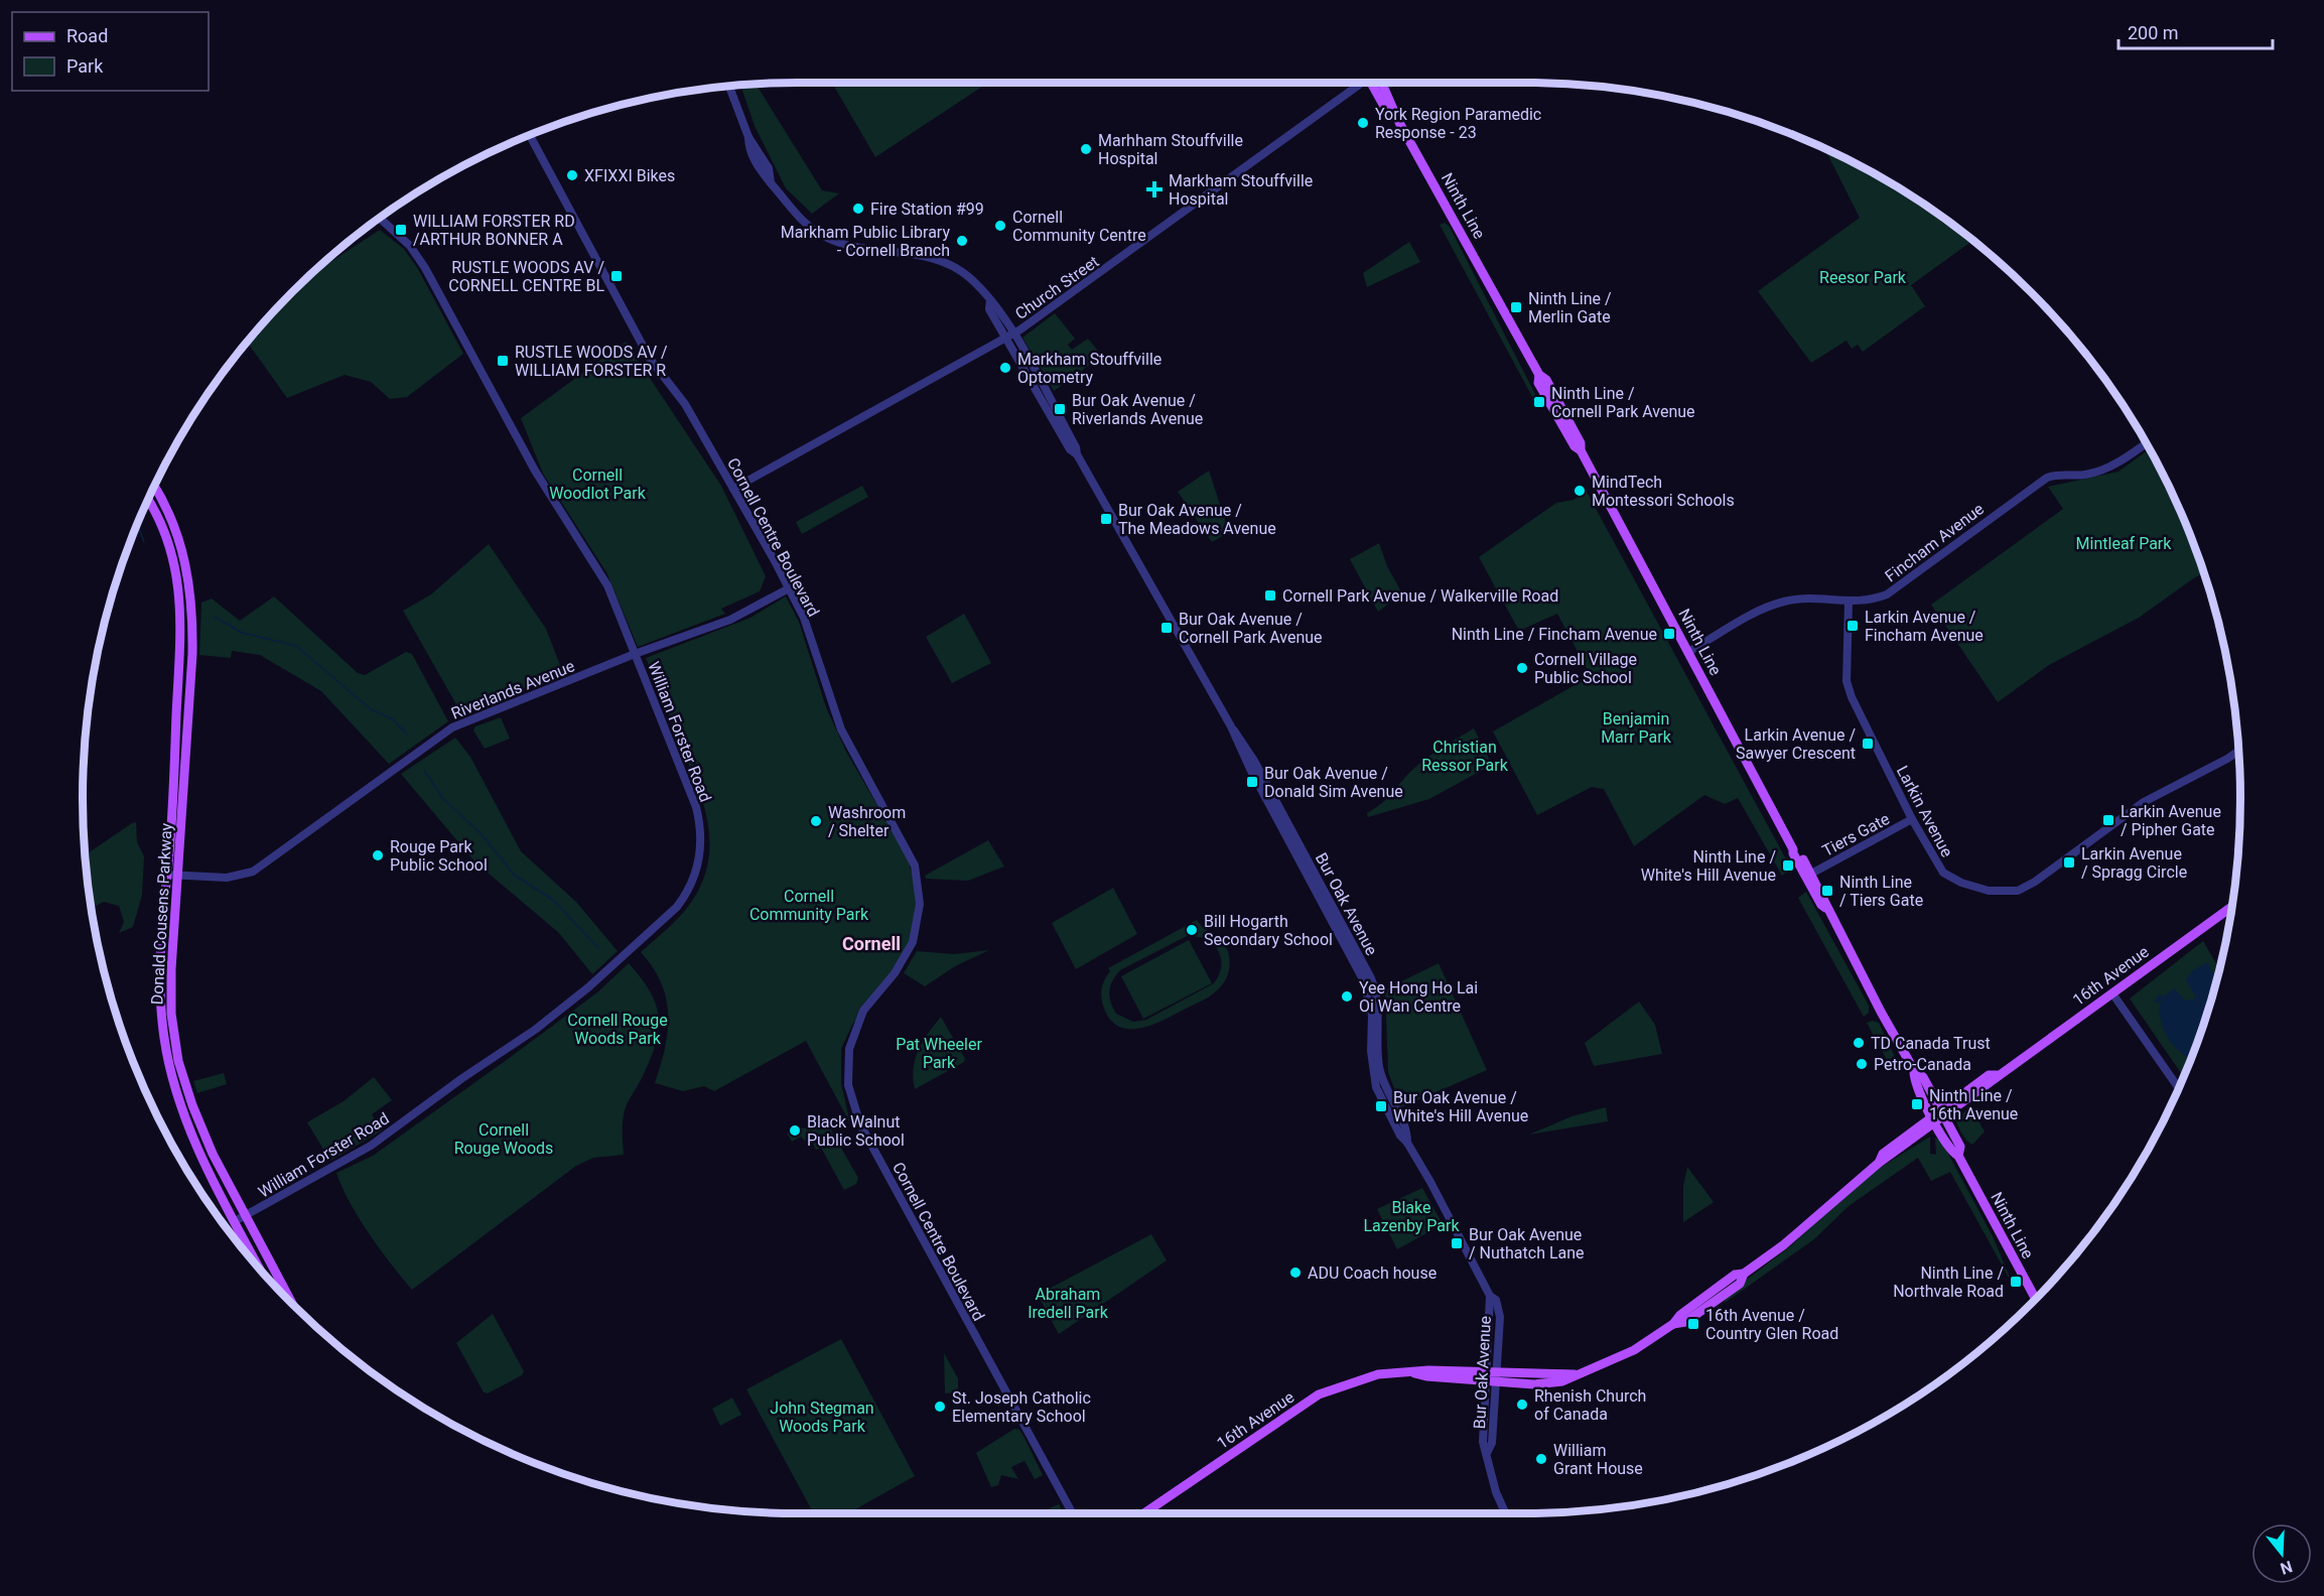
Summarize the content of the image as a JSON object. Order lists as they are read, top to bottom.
{
  "streets": {
    "main road": ["Ninth Line", "Donald Cousens Parkway", "16th Avenue"],
    "street": [
      "Church Street",
      "Cornell Centre Boulevard",
      "Fincham Avenue",
      "Riverlands Avenue",
      "William Forster Road",
      "Larkin Avenue",
      "Tiers Gate",
      "Bur Oak Avenue"
    ]
  },
  "crossings": [
    ["Ninth Line", "Fincham Avenue"],
    ["Ninth Line", "Tiers Gate"],
    ["Ninth Line", "16th Avenue"],
    ["Church Street", "Cornell Centre Boulevard"],
    ["Church Street", "Bur Oak Avenue"],
    ["Cornell Centre Boulevard", "Riverlands Avenue"],
    ["Fincham Avenue", "Larkin Avenue"],
    ["Riverlands Avenue", "William Forster Road"],
    ["Riverlands Avenue", "Donald Cousens Parkway"],
    ["William Forster Road", "Donald Cousens Parkway"],
    ["Larkin Avenue", "Tiers Gate"],
    ["Bur Oak Avenue", "16th Avenue"]
  ],
  "districts": ["Cornell"],
  "parks": [
    "Reesor Park",
    "Cornell Woodlot Park",
    "Mintleaf Park",
    "Benjamin Marr Park",
    "Christian Ressor Park",
    "Cornell Community Park",
    "Cornell Rouge Woods Park",
    "Pat Wheeler Park",
    "Cornell Rouge Woods",
    "Blake Lazenby Park",
    "Abraham Iredell Park",
    "John Stegman Woods Park"
  ],
  "places": {
    "other": [
      "York Region Paramedic Response - 23",
      "Marhham Stouffville Hospital",
      "XFIXXI Bikes",
      "Fire Station #99",
      "Cornell Community Centre",
      "Markham Public Library - Cornell Branch",
      "Markham Stouffville Optometry",
      "MindTech Montessori Schools",
      "Cornell Village Public School",
      "Washroom / Shelter",
      "Rouge Park Public School",
      "Bill Hogarth Secondary School",
      "Yee Hong Ho Lai Oi Wan Centre",
      "TD Canada Trust",
      "Petro-Canada",
      "Black Walnut Public School",
      "ADU Coach house",
      "Rhenish Church of Canada",
      "St. Joseph Catholic Elementary School",
      "William Grant House"
    ],
    "health": ["Markham Stouffville Hospital"],
    "transit": [
      "WILLIAM FORSTER RD /ARTHUR BONNER A",
      "RUSTLE WOODS AV / CORNELL CENTRE BL",
      "Ninth Line / Merlin Gate",
      "RUSTLE WOODS AV / WILLIAM FORSTER R",
      "Ninth Line / Cornell Park Avenue",
      "Bur Oak Avenue / Riverlands Avenue",
      "Bur Oak Avenue / The Meadows Avenue",
      "Cornell Park Avenue / Walkerville Road",
      "Larkin Avenue / Fincham Avenue",
      "Bur Oak Avenue / Cornell Park Avenue",
      "Ninth Line / Fincham Avenue",
      "Larkin Avenue / Sawyer Crescent",
      "Bur Oak Avenue / Donald Sim Avenue",
      "Larkin Avenue / Pipher Gate",
      "Larkin Avenue / Spragg Circle",
      "Ninth Line / White's Hill Avenue",
      "Ninth Line / Tiers Gate",
      "Ninth Line / 16th Avenue",
      "Bur Oak Avenue / White's Hill Avenue",
      "Bur Oak Avenue / Nuthatch Lane",
      "Ninth Line / Northvale Road",
      "16th Avenue / Country Glen Road"
    ]
  },
  "legend": ["Road", "Park"],
  "scale_bar": "200 m",
  "north": "bottom"
}
